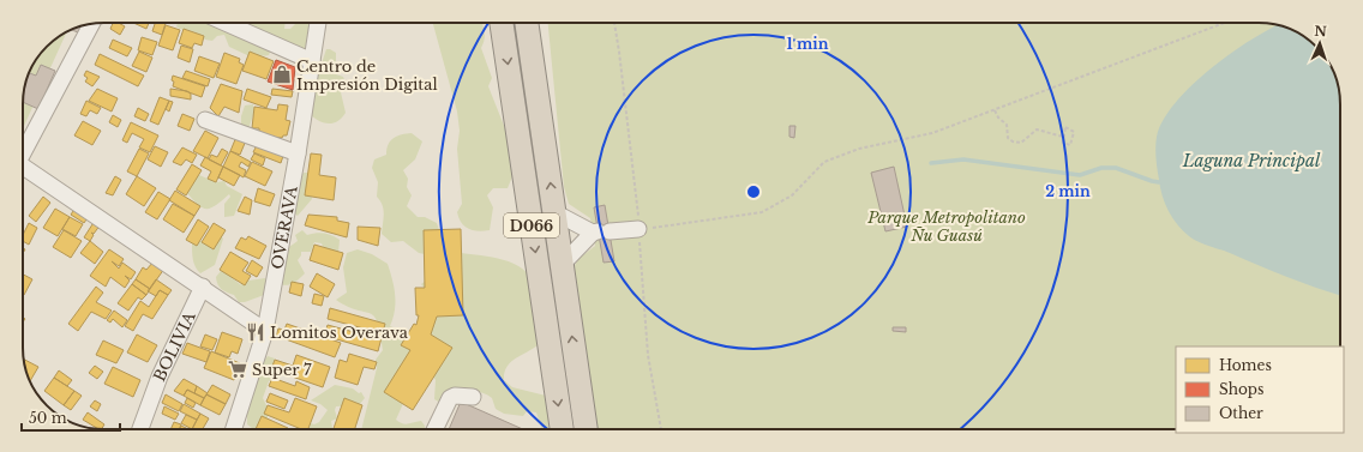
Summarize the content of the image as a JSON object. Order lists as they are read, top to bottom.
{
  "streets": {
    "highway": ["D066"],
    "street": ["OVERAVA", "BOLIVIA"]
  },
  "water": ["Laguna Principal"],
  "parks": ["Parque Metropolitano Ñu Guasú"],
  "places": {
    "shop": ["Centro de Impresión Digital"],
    "restaurant": ["Lomitos Overava"],
    "supermarket": ["Super 7"]
  },
  "legend": ["Homes", "Shops", "Other"],
  "scale_bar": "50 m",
  "north": "top",
  "rings": ["1 min", "2 min"]
}
